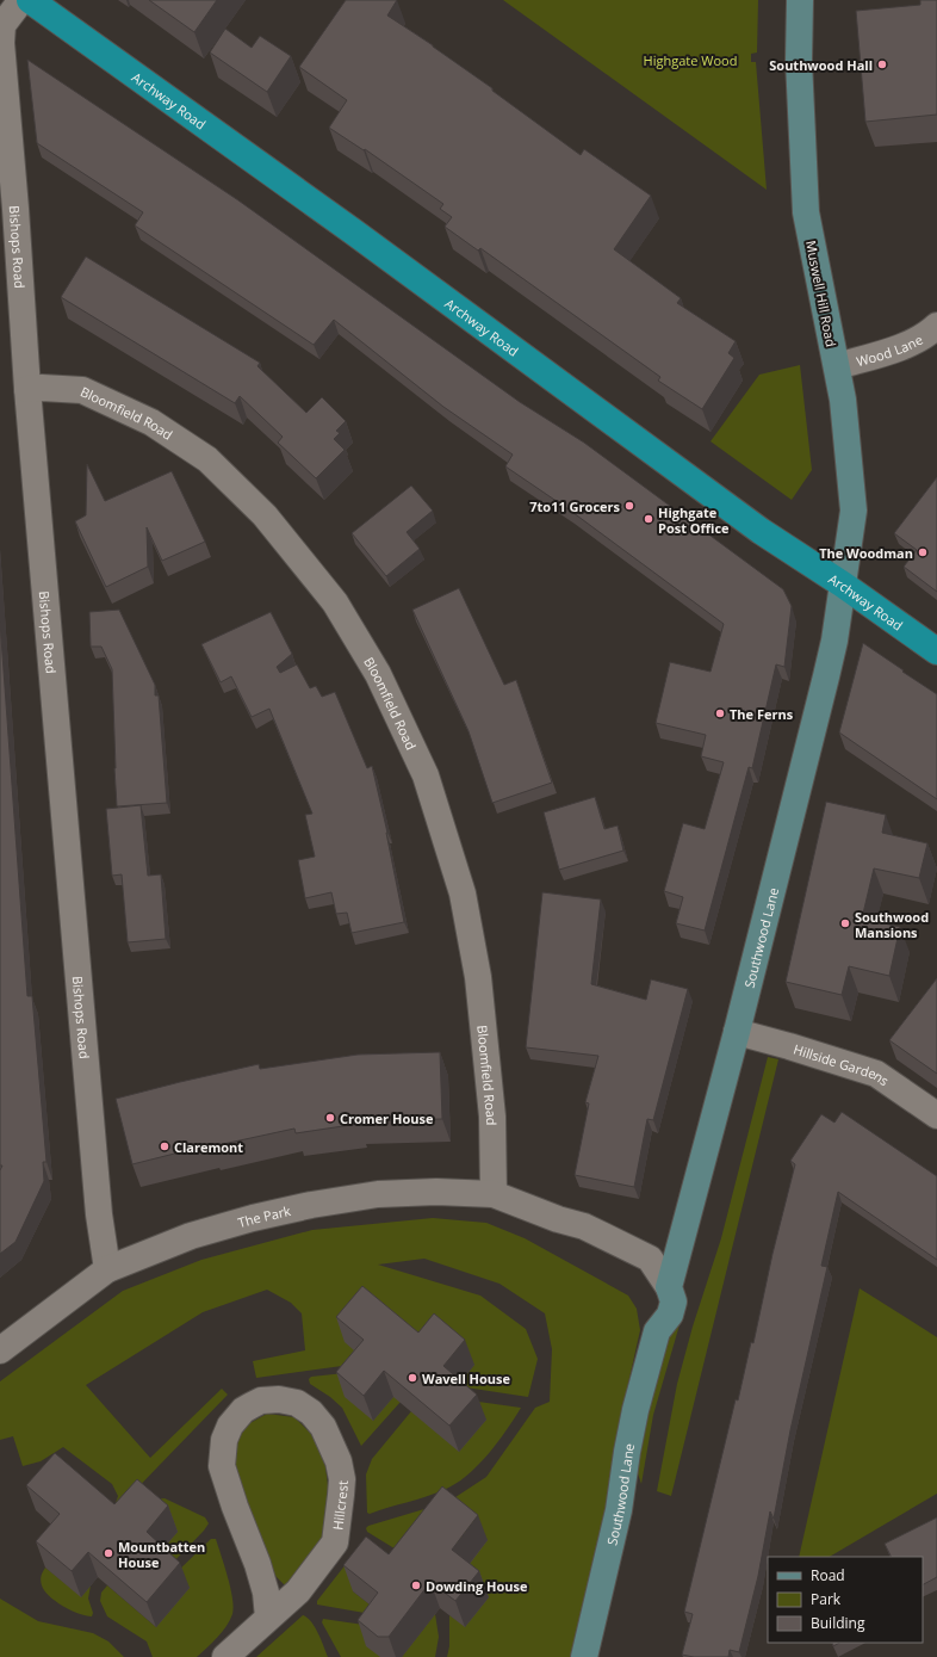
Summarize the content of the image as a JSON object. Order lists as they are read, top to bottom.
{
  "streets": {
    "highway": ["Archway Road"],
    "main road": ["Muswell Hill Road", "Southwood Lane"],
    "street": [
      "Bishops Road",
      "Wood Lane",
      "Bloomfield Road",
      "Hillside Gardens",
      "The Park",
      "Hillcrest"
    ]
  },
  "crossings": [
    ["Archway Road", "Muswell Hill Road"],
    ["Archway Road", "Southwood Lane"],
    ["Bishops Road", "Bloomfield Road"],
    ["Bishops Road", "The Park"],
    ["Muswell Hill Road", "Wood Lane"],
    ["Muswell Hill Road", "Southwood Lane"],
    ["Bloomfield Road", "The Park"],
    ["Southwood Lane", "Hillside Gardens"],
    ["Southwood Lane", "The Park"]
  ],
  "parks": ["Highgate Wood"],
  "places": [
    "Southwood Hall",
    "7to11 Grocers",
    "Highgate Post Office",
    "The Woodman",
    "The Ferns",
    "Southwood Mansions",
    "Cromer House",
    "Claremont",
    "Wavell House",
    "Mountbatten House",
    "Dowding House"
  ],
  "legend": ["Road", "Park", "Building"]
}
